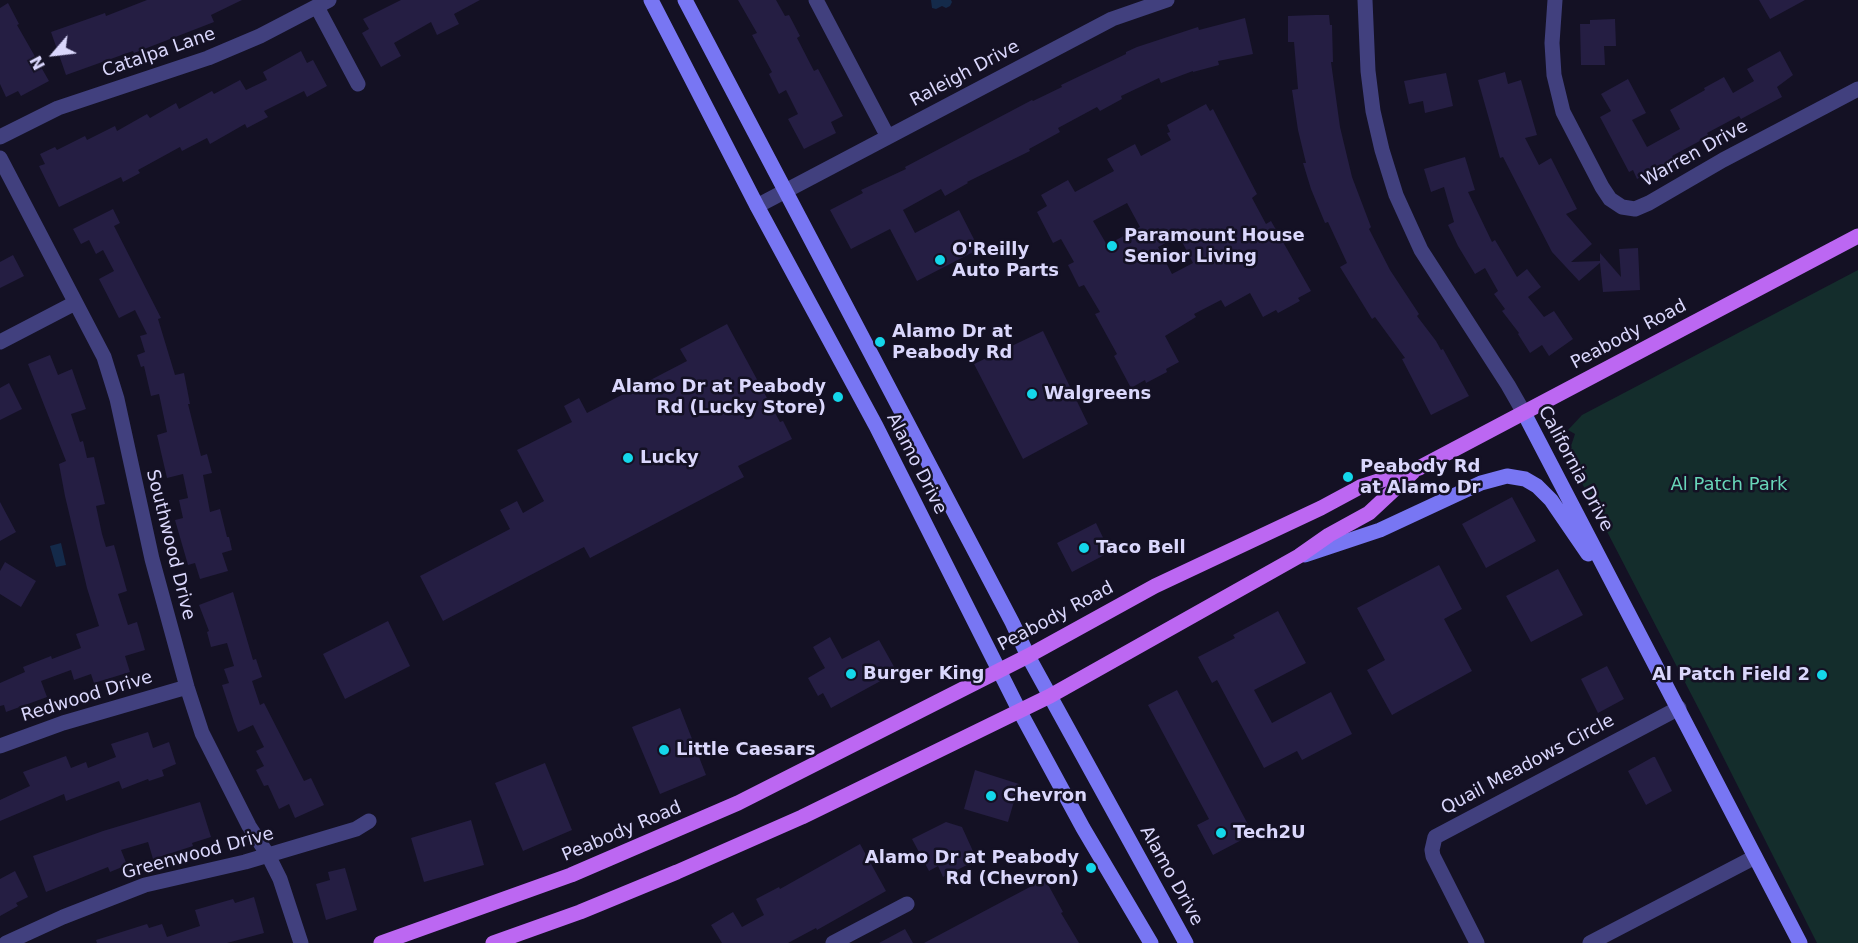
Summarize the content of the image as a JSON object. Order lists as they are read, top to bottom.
{
  "streets": {
    "main road": ["Peabody Road", "Alamo Drive", "California Drive"],
    "street": [
      "Catalpa Lane",
      "Raleigh Drive",
      "Warren Drive",
      "Southwood Drive",
      "Redwood Drive",
      "Quail Meadows Circle",
      "Greenwood Drive"
    ]
  },
  "crossings": [
    ["Raleigh Drive", "Alamo Drive"],
    ["Peabody Road", "Alamo Drive"],
    ["Peabody Road", "California Drive"],
    ["California Drive", "Quail Meadows Circle"],
    ["Southwood Drive", "Redwood Drive"],
    ["Southwood Drive", "Greenwood Drive"]
  ],
  "parks": ["Al Patch Park"],
  "places": [
    "Paramount House Senior Living",
    "O'Reilly Auto Parts",
    "Alamo Dr at Peabody Rd",
    "Walgreens",
    "Alamo Dr at Peabody Rd (Lucky Store)",
    "Lucky",
    "Peabody Rd at Alamo Dr",
    "Taco Bell",
    "Burger King",
    "Al Patch Field 2",
    "Little Caesars",
    "Chevron",
    "Tech2U",
    "Alamo Dr at Peabody Rd (Chevron)"
  ],
  "north": "bottom left"
}
